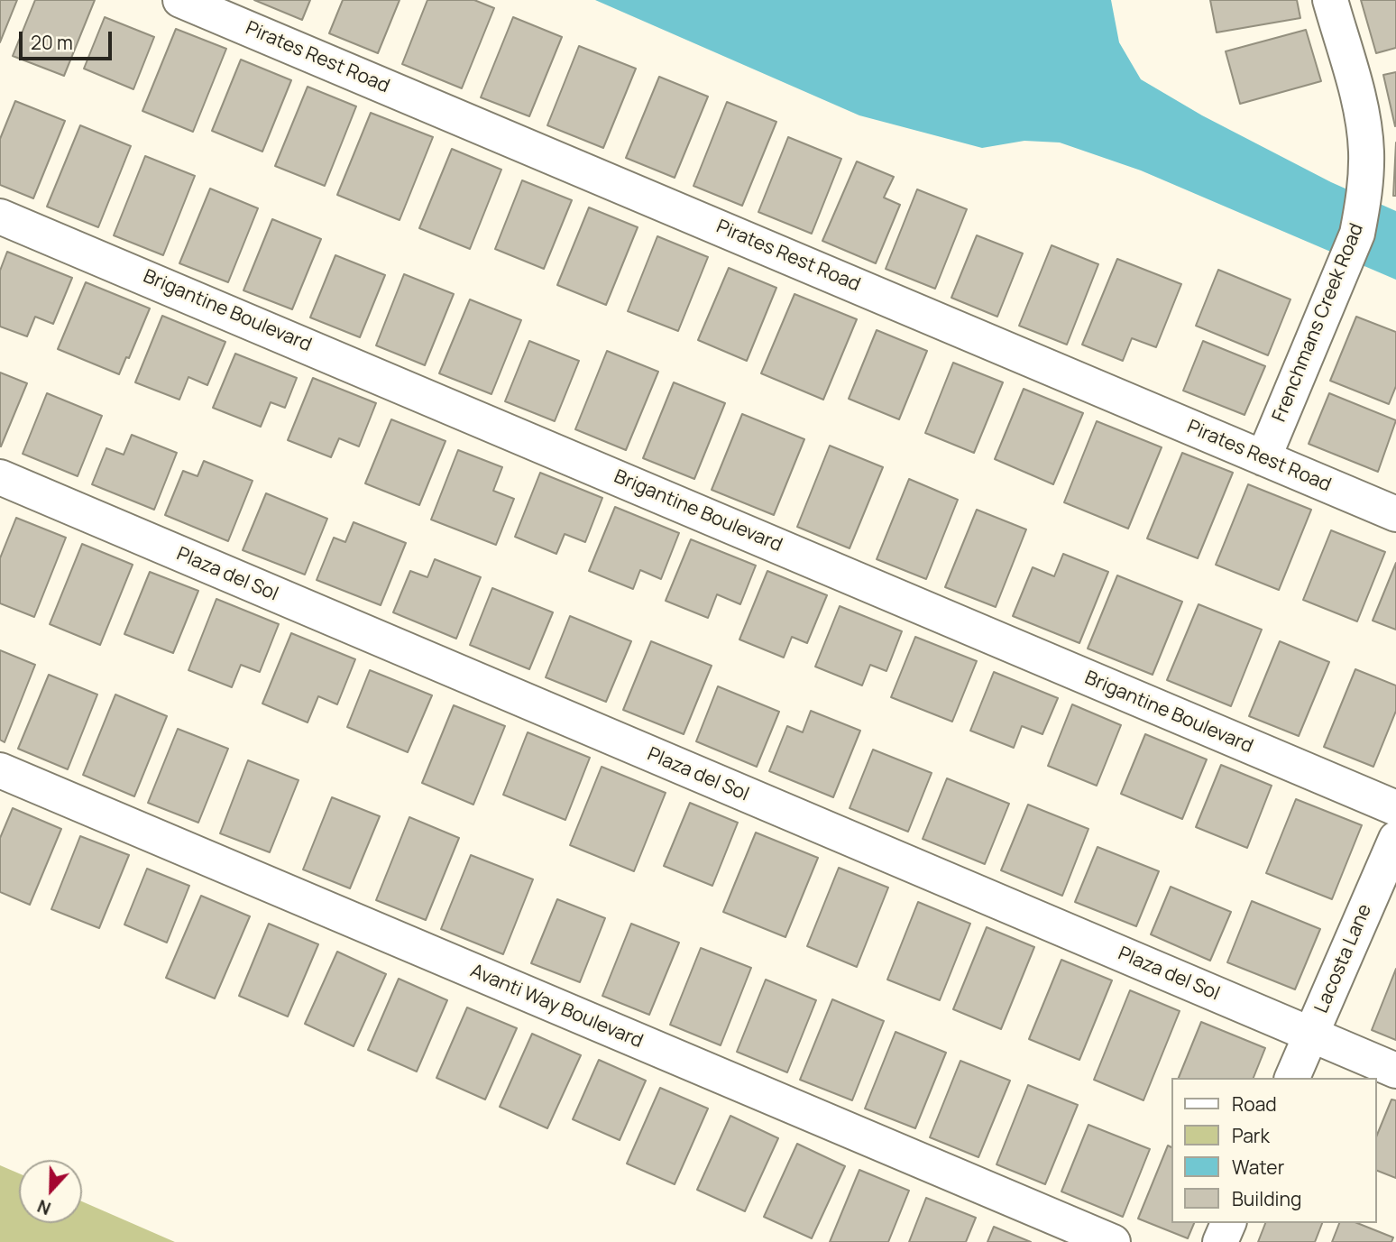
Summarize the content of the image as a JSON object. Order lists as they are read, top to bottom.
{
  "streets": {
    "street": [
      "Pirates Rest Road",
      "Brigantine Boulevard",
      "Frenchmans Creek Road",
      "Plaza del Sol",
      "Lacosta Lane",
      "Avanti Way Boulevard"
    ]
  },
  "crossings": [
    ["Pirates Rest Road", "Frenchmans Creek Road"],
    ["Plaza del Sol", "Lacosta Lane"]
  ],
  "legend": [
    "Road",
    "Park",
    "Water",
    "Building"
  ],
  "scale_bar": "20 m",
  "north": "bottom"
}
